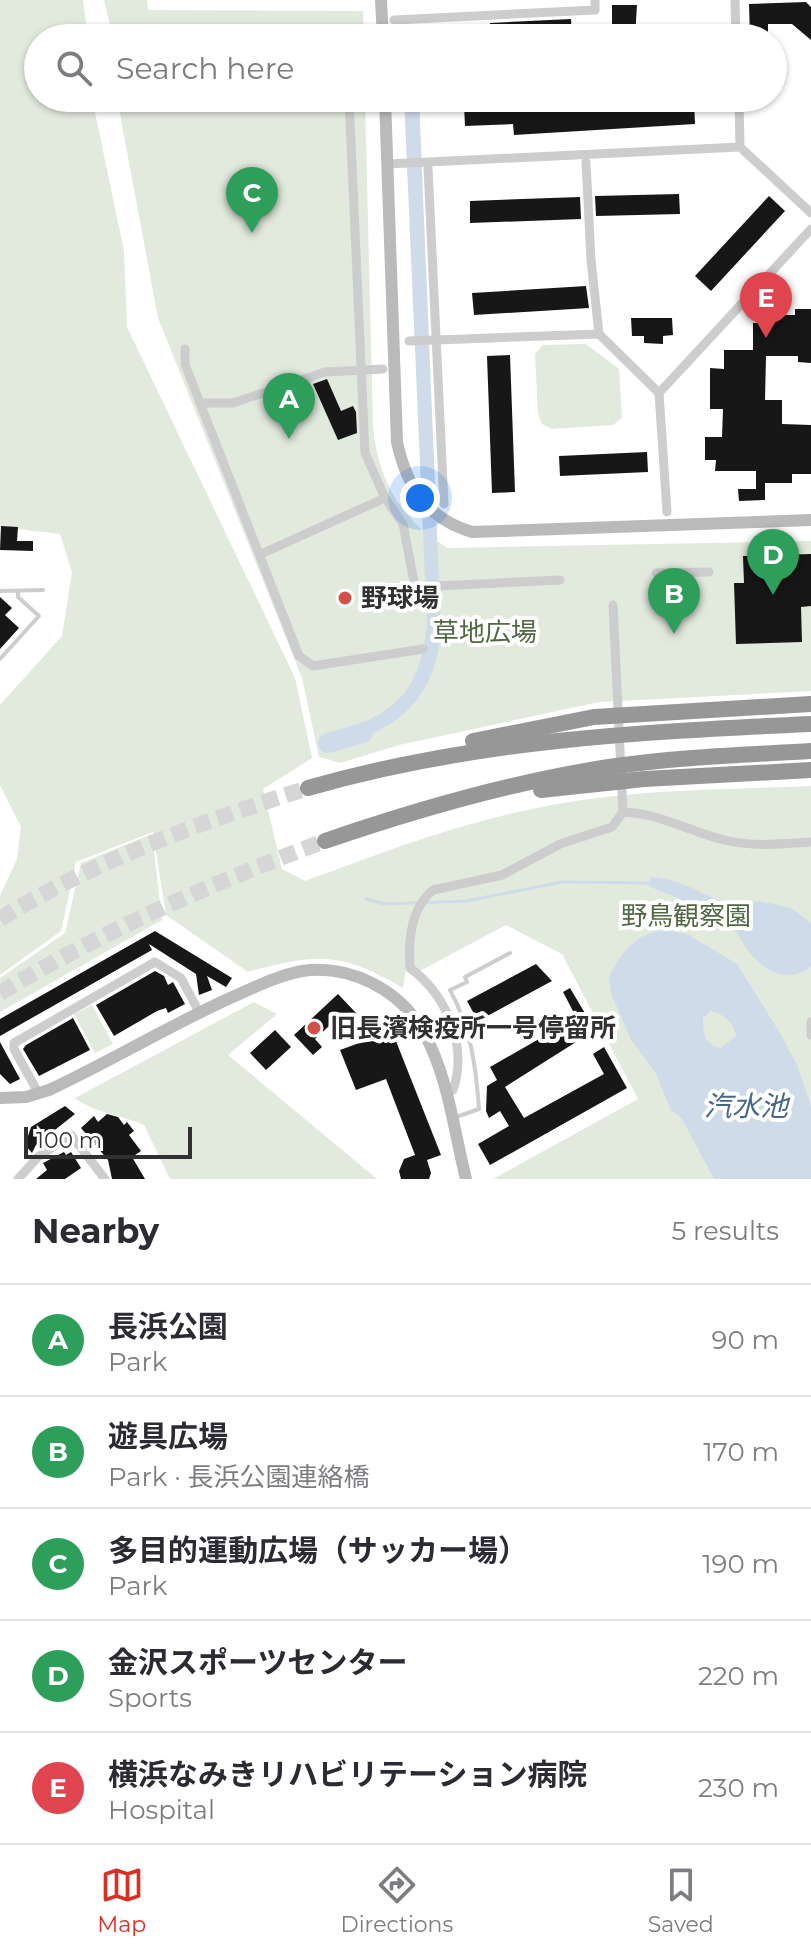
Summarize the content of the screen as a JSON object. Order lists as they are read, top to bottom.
{
  "water": ["汽水池"],
  "parks": ["草地広場", "野鳥観察園"],
  "places": ["野球場", "旧長濱検疫所一号停留所"],
  "scale_bar": "100 m",
  "page": {
    "search": "Search here",
    "pins": [
      "C",
      "E",
      "A",
      "D",
      "B"
    ],
    "scale": "100 m",
    "heading": ["Nearby", "5 results"],
    "list": [
      {
        "mark": "A",
        "name": "長浜公園",
        "note": "Park",
        "value": "90 m"
      },
      {
        "mark": "B",
        "name": "遊具広場",
        "note": "Park · 長浜公園連絡橋",
        "value": "170 m"
      },
      {
        "mark": "C",
        "name": "多目的運動広場（サッカー場）",
        "note": "Park",
        "value": "190 m"
      },
      {
        "mark": "D",
        "name": "金沢スポーツセンター",
        "note": "Sports",
        "value": "220 m"
      },
      {
        "mark": "E",
        "name": "横浜なみきリハビリテーション病院",
        "note": "Hospital",
        "value": "230 m"
      }
    ],
    "nav": ["Map", "Directions", "Saved"]
  }
}
